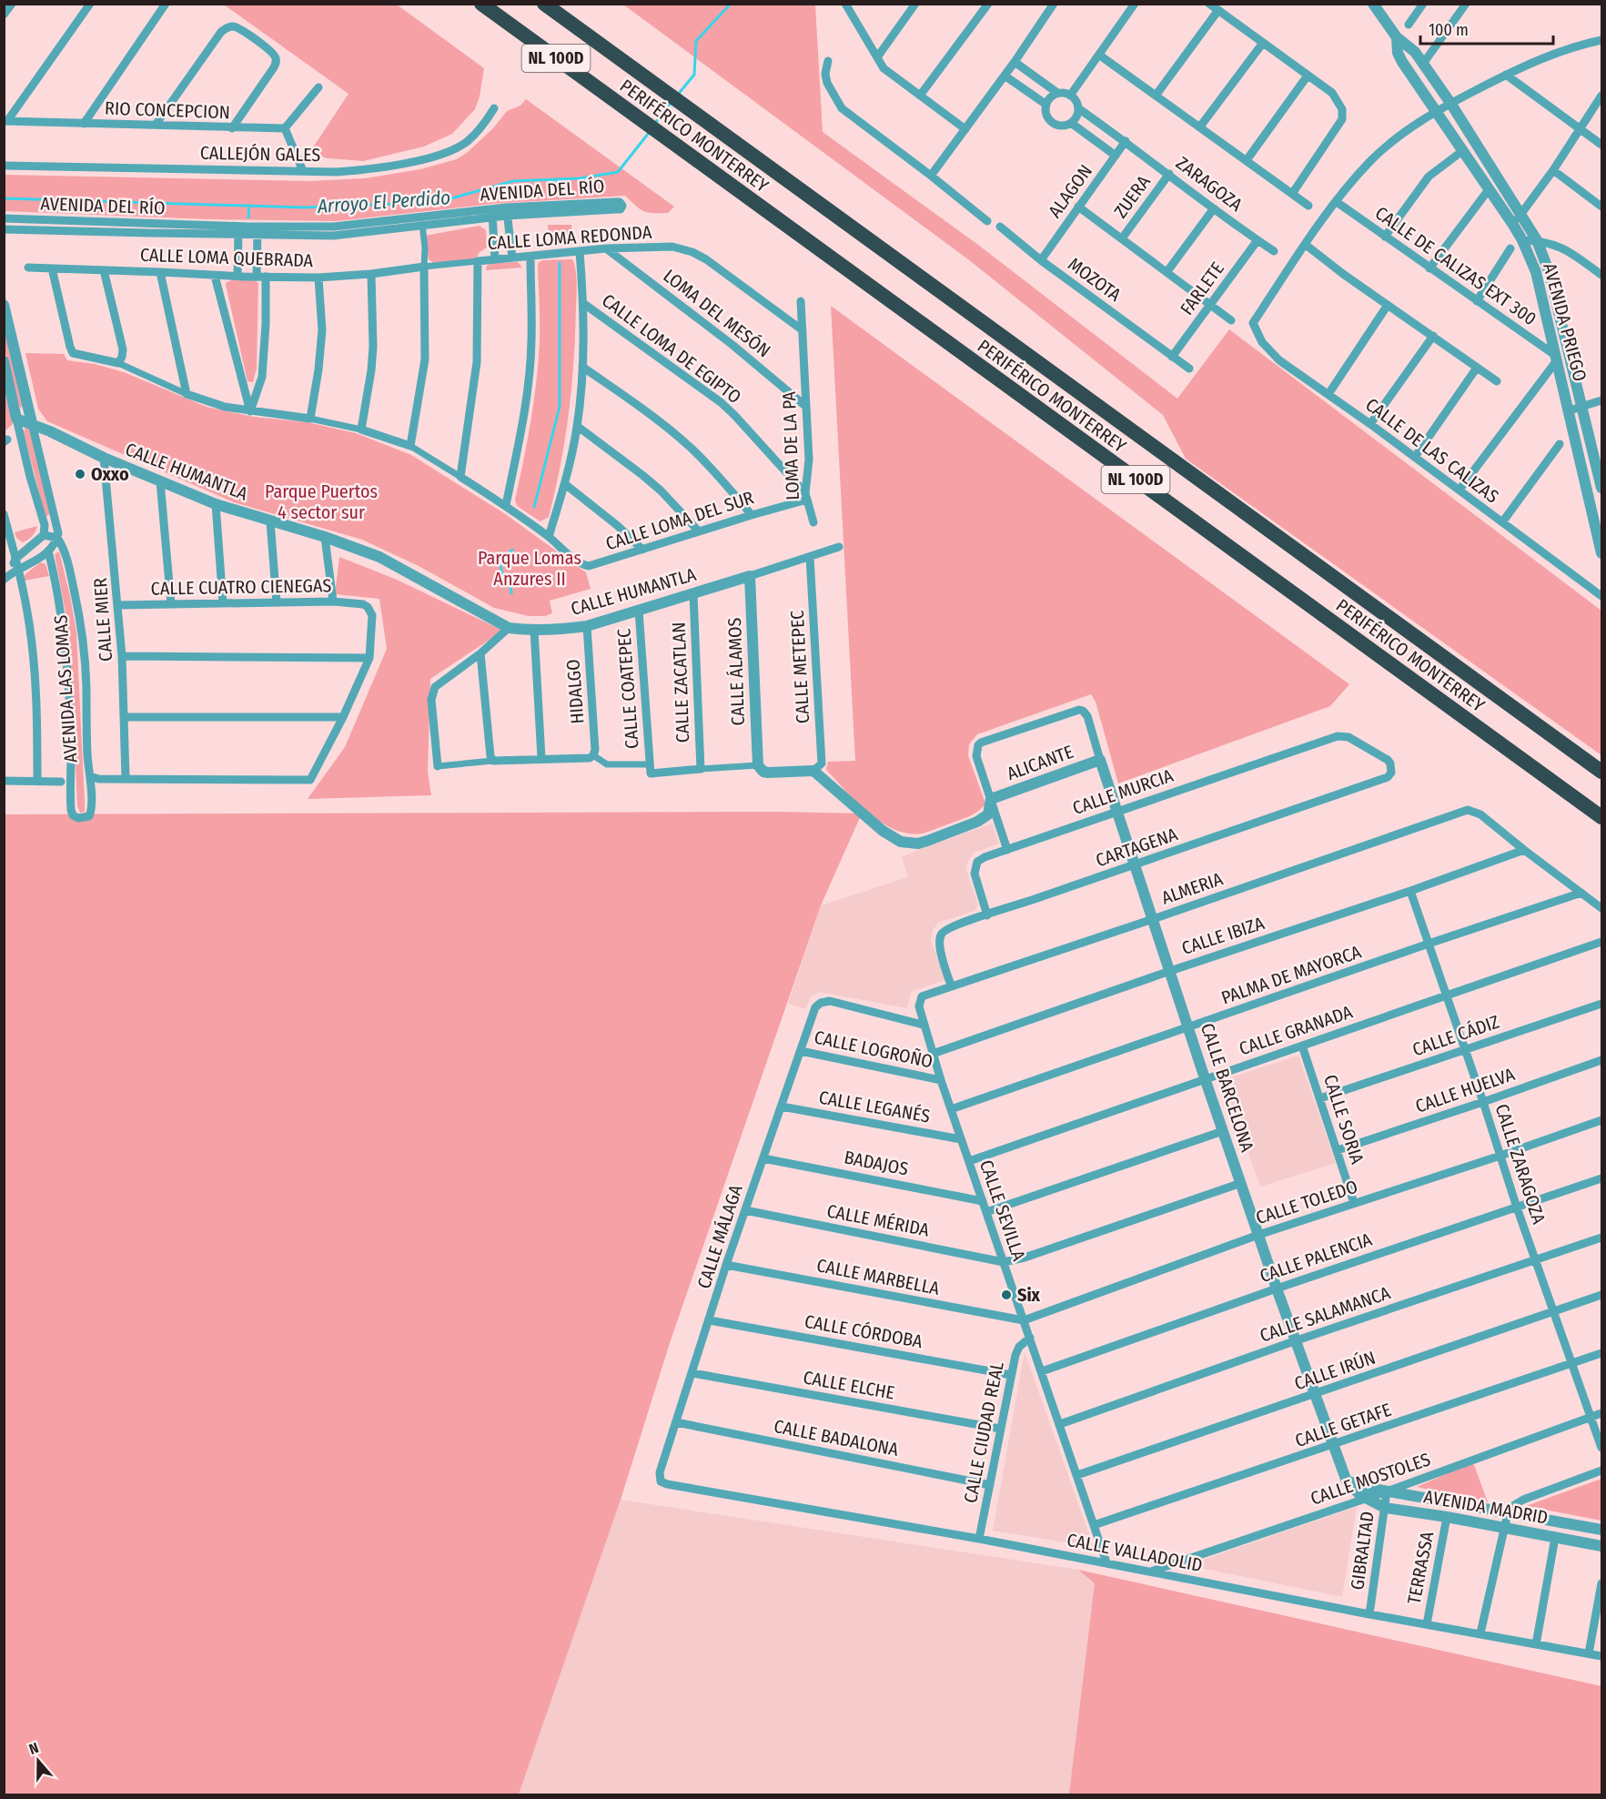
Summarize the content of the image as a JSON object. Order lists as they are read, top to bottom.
{
  "streets": {
    "highway": ["NL 100D", "PERIFÉRICO MONTERREY"],
    "street": [
      "RIO CONCEPCION",
      "CALLEJÓN GALES",
      "ZARAGOZA",
      "AVENIDA DEL RÍO",
      "ALAGON",
      "ZUERA",
      "CALLE LOMA REDONDA",
      "CALLE LOMA QUEBRADA",
      "CALLE DE CALIZAS EXT 300",
      "MOZOTA",
      "FARLETE",
      "LOMA DEL MESÓN",
      "AVENIDA PRIEGO",
      "CALLE LOMA DE EGIPTO",
      "LOMA DE LA PA",
      "CALLE DE LAS CALIZAS",
      "CALLE HUMANTLA",
      "CALLE LOMA DEL SUR",
      "CALLE CUATRO CIENEGAS",
      "CALLE MIER",
      "CALLE METEPEC",
      "CALLE ÁLAMOS",
      "CALLE ZACATLAN",
      "AVENIDA LAS LOMAS",
      "CALLE COATEPEC",
      "HIDALGO",
      "ALICANTE",
      "CALLE MURCIA",
      "CARTAGENA",
      "ALMERIA",
      "CALLE IBIZA",
      "PALMA DE MAYORCA",
      "CALLE GRANADA",
      "CALLE CÁDIZ",
      "CALLE LOGROÑO",
      "CALLE BARCELONA",
      "CALLE HUELVA",
      "CALLE LEGANÉS",
      "CALLE SORIA",
      "BADAJOS",
      "CALLE ZARAGOZA",
      "CALLE TOLEDO",
      "CALLE SEVILLA",
      "CALLE MÉRIDA",
      "CALLE MÁLAGA",
      "CALLE PALENCIA",
      "CALLE MARBELLA",
      "CALLE SALAMANCA",
      "CALLE CÓRDOBA",
      "CALLE IRÚN",
      "CALLE ELCHE",
      "CALLE GETAFE",
      "CALLE CIUDAD REAL",
      "CALLE BADALONA",
      "CALLE MOSTOLES",
      "AVENIDA MADRID",
      "GIBRALTAD",
      "CALLE VALLADOLID",
      "TERRASSA"
    ]
  },
  "crossings": [
    ["ZARAGOZA", "ALAGON"],
    ["ZARAGOZA", "ZUERA"],
    ["ZARAGOZA", "FARLETE"],
    ["ALAGON", "MOZOTA"],
    ["CALLE LOMA REDONDA", "LOMA DEL MESÓN"],
    ["CALLE LOMA REDONDA", "LOMA DE LA PA"],
    ["CALLE DE CALIZAS EXT 300", "AVENIDA PRIEGO"],
    ["MOZOTA", "FARLETE"],
    ["LOMA DEL MESÓN", "LOMA DE LA PA"],
    ["CALLE LOMA DE EGIPTO", "LOMA DE LA PA"],
    ["CALLE LOMA DE EGIPTO", "CALLE LOMA DEL SUR"],
    ["LOMA DE LA PA", "CALLE LOMA DEL SUR"],
    ["CALLE HUMANTLA", "CALLE MIER"],
    ["CALLE HUMANTLA", "CALLE METEPEC"],
    ["CALLE HUMANTLA", "CALLE ÁLAMOS"],
    ["CALLE HUMANTLA", "CALLE ZACATLAN"],
    ["CALLE HUMANTLA", "AVENIDA LAS LOMAS"],
    ["CALLE HUMANTLA", "CALLE COATEPEC"],
    ["CALLE HUMANTLA", "HIDALGO"],
    ["CALLE CUATRO CIENEGAS", "CALLE MIER"],
    ["ALICANTE", "CALLE BARCELONA"],
    ["CALLE MURCIA", "CARTAGENA"],
    ["CALLE MURCIA", "CALLE BARCELONA"],
    ["CARTAGENA", "ALMERIA"],
    ["CARTAGENA", "CALLE BARCELONA"],
    ["ALMERIA", "CALLE IBIZA"],
    ["ALMERIA", "CALLE BARCELONA"],
    ["ALMERIA", "CALLE SEVILLA"],
    ["CALLE IBIZA", "CALLE BARCELONA"],
    ["CALLE IBIZA", "CALLE ZARAGOZA"],
    ["CALLE IBIZA", "CALLE SEVILLA"],
    ["PALMA DE MAYORCA", "CALLE BARCELONA"],
    ["PALMA DE MAYORCA", "CALLE ZARAGOZA"],
    ["PALMA DE MAYORCA", "CALLE SEVILLA"],
    ["CALLE GRANADA", "CALLE BARCELONA"],
    ["CALLE GRANADA", "CALLE SORIA"],
    ["CALLE GRANADA", "CALLE ZARAGOZA"],
    ["CALLE GRANADA", "CALLE SEVILLA"],
    ["CALLE CÁDIZ", "CALLE SORIA"],
    ["CALLE CÁDIZ", "CALLE ZARAGOZA"],
    ["CALLE LOGROÑO", "CALLE SEVILLA"],
    ["CALLE LOGROÑO", "CALLE MÁLAGA"],
    ["CALLE BARCELONA", "CALLE TOLEDO"],
    ["CALLE BARCELONA", "CALLE PALENCIA"],
    ["CALLE BARCELONA", "CALLE SALAMANCA"],
    ["CALLE BARCELONA", "CALLE IRÚN"],
    ["CALLE BARCELONA", "CALLE GETAFE"],
    ["CALLE BARCELONA", "CALLE MOSTOLES"],
    ["CALLE BARCELONA", "AVENIDA MADRID"],
    ["CALLE HUELVA", "CALLE SORIA"],
    ["CALLE HUELVA", "CALLE ZARAGOZA"],
    ["CALLE LEGANÉS", "CALLE SEVILLA"],
    ["CALLE LEGANÉS", "CALLE MÁLAGA"],
    ["CALLE SORIA", "CALLE TOLEDO"],
    ["BADAJOS", "CALLE SEVILLA"],
    ["BADAJOS", "CALLE MÁLAGA"],
    ["CALLE ZARAGOZA", "CALLE TOLEDO"],
    ["CALLE ZARAGOZA", "CALLE PALENCIA"],
    ["CALLE ZARAGOZA", "CALLE SALAMANCA"],
    ["CALLE ZARAGOZA", "CALLE IRÚN"],
    ["CALLE ZARAGOZA", "CALLE GETAFE"],
    ["CALLE ZARAGOZA", "CALLE MOSTOLES"],
    ["CALLE TOLEDO", "CALLE SEVILLA"],
    ["CALLE TOLEDO", "CALLE MARBELLA"],
    ["CALLE SEVILLA", "CALLE MÉRIDA"],
    ["CALLE SEVILLA", "CALLE MÁLAGA"],
    ["CALLE SEVILLA", "CALLE PALENCIA"],
    ["CALLE SEVILLA", "CALLE MARBELLA"],
    ["CALLE SEVILLA", "CALLE SALAMANCA"],
    ["CALLE SEVILLA", "CALLE IRÚN"],
    ["CALLE SEVILLA", "CALLE GETAFE"],
    ["CALLE SEVILLA", "CALLE CIUDAD REAL"],
    ["CALLE SEVILLA", "CALLE VALLADOLID"],
    ["CALLE MÉRIDA", "CALLE MÁLAGA"],
    ["CALLE MÁLAGA", "CALLE MARBELLA"],
    ["CALLE MÁLAGA", "CALLE CÓRDOBA"],
    ["CALLE MÁLAGA", "CALLE ELCHE"],
    ["CALLE MÁLAGA", "CALLE BADALONA"],
    ["CALLE MÁLAGA", "CALLE VALLADOLID"],
    ["CALLE CÓRDOBA", "CALLE CIUDAD REAL"],
    ["CALLE ELCHE", "CALLE CIUDAD REAL"],
    ["CALLE CIUDAD REAL", "CALLE BADALONA"],
    ["CALLE CIUDAD REAL", "CALLE VALLADOLID"],
    ["CALLE MOSTOLES", "AVENIDA MADRID"],
    ["CALLE MOSTOLES", "GIBRALTAD"],
    ["CALLE MOSTOLES", "CALLE VALLADOLID"],
    ["AVENIDA MADRID", "GIBRALTAD"],
    ["AVENIDA MADRID", "TERRASSA"],
    ["GIBRALTAD", "CALLE VALLADOLID"],
    ["CALLE VALLADOLID", "TERRASSA"]
  ],
  "water": ["Arroyo El Perdido"],
  "parks": ["Parque Puertos 4 sector sur", "Parque Lomas Anzures II"],
  "places": ["Oxxo", "Six"],
  "scale_bar": "100 m",
  "north": "top"
}
